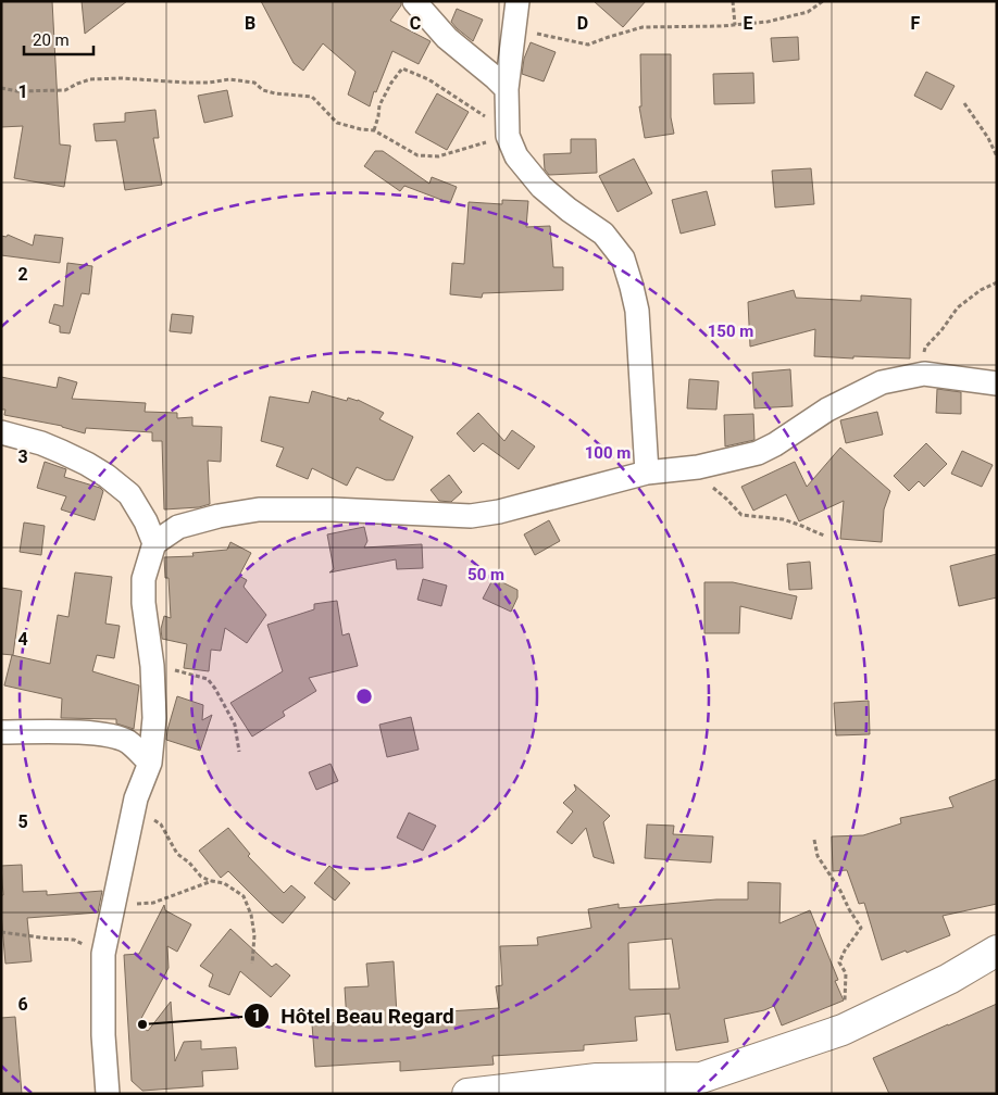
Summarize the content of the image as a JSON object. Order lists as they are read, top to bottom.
{
  "places": ["Hôtel Beau Regard"],
  "scale_bar": "20 m",
  "grid": {
    "columns": [
      "B",
      "C",
      "D",
      "E",
      "F"
    ],
    "rows": [
      "1",
      "2",
      "3",
      "4",
      "5",
      "6"
    ]
  },
  "rings": ["150 m", "100 m", "50 m"]
}
